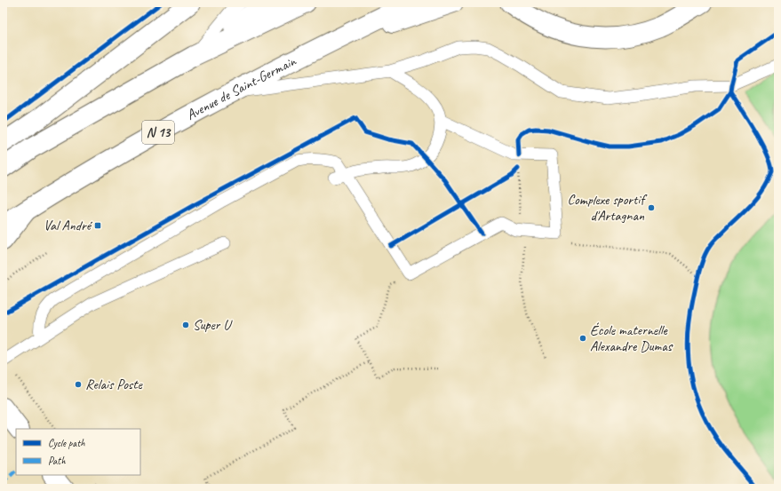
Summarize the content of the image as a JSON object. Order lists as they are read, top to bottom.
{
  "streets": {
    "main road": ["Avenue de Saint-Germain", "N 13"]
  },
  "places": {
    "other": [
      "Complexe sportif d'Artagnan",
      "Super U",
      "École maternelle Alexandre Dumas",
      "Relais Poste"
    ],
    "transit": ["Val André"]
  },
  "legend": ["Cycle path", "Path"]
}
